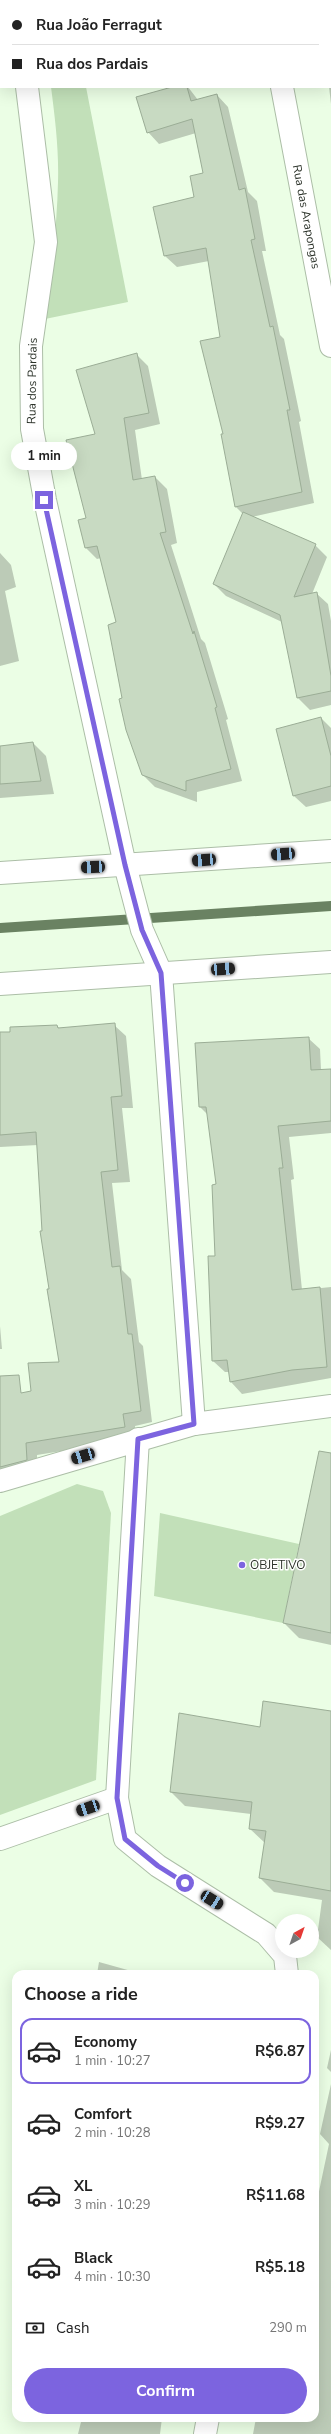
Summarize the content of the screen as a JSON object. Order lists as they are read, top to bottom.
{
  "streets": {
    "street": ["Rua das Arapongas", "Rua dos Pardais"]
  },
  "places": ["OBJETIVO"],
  "north": "top right",
  "page": {
    "banner": ["Rua João Ferragut", "Rua dos Pardais"],
    "bubble": "1 min",
    "heading": "Choose a ride",
    "list": [
      {
        "name": "Economy",
        "note": "1 min · 10:27",
        "value": "R$6.87"
      },
      {
        "name": "Comfort",
        "note": "2 min · 10:28",
        "value": "R$9.27"
      },
      {
        "name": "XL",
        "note": "3 min · 10:29",
        "value": "R$11.68"
      },
      {
        "name": "Black",
        "note": "4 min · 10:30",
        "value": "R$5.18"
      }
    ],
    "pay": ["Cash", "290 m"],
    "buttons": "Confirm"
  }
}
